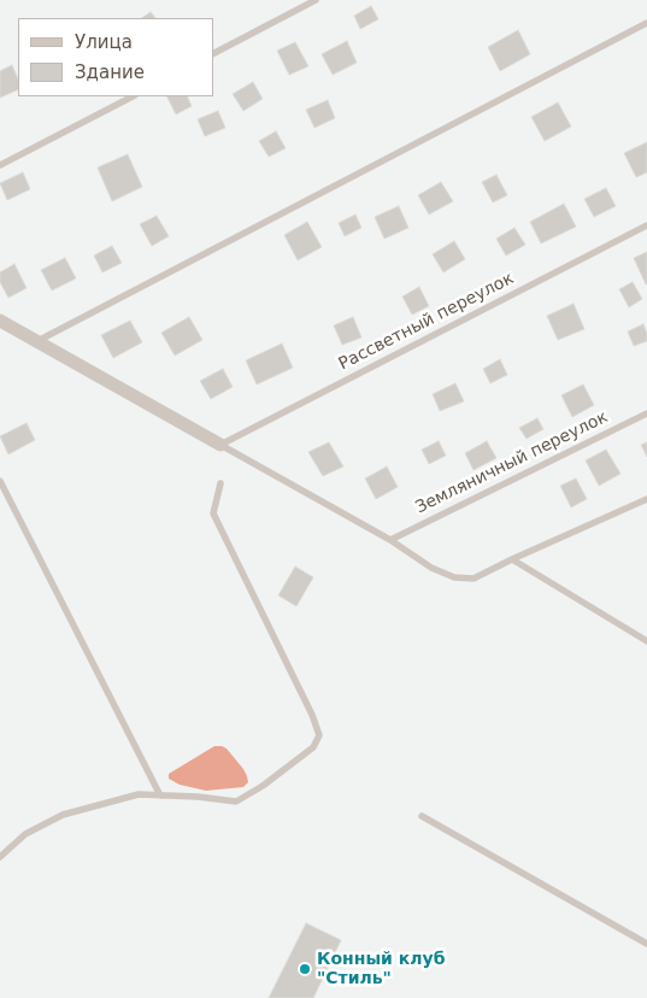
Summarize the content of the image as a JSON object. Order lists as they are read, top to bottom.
{
  "streets": {
    "lane": ["Рассветный переулок", "Земляничный переулок"]
  },
  "places": ["Конный клуб \"Стиль\""],
  "legend": ["Улица", "Здание"]
}
